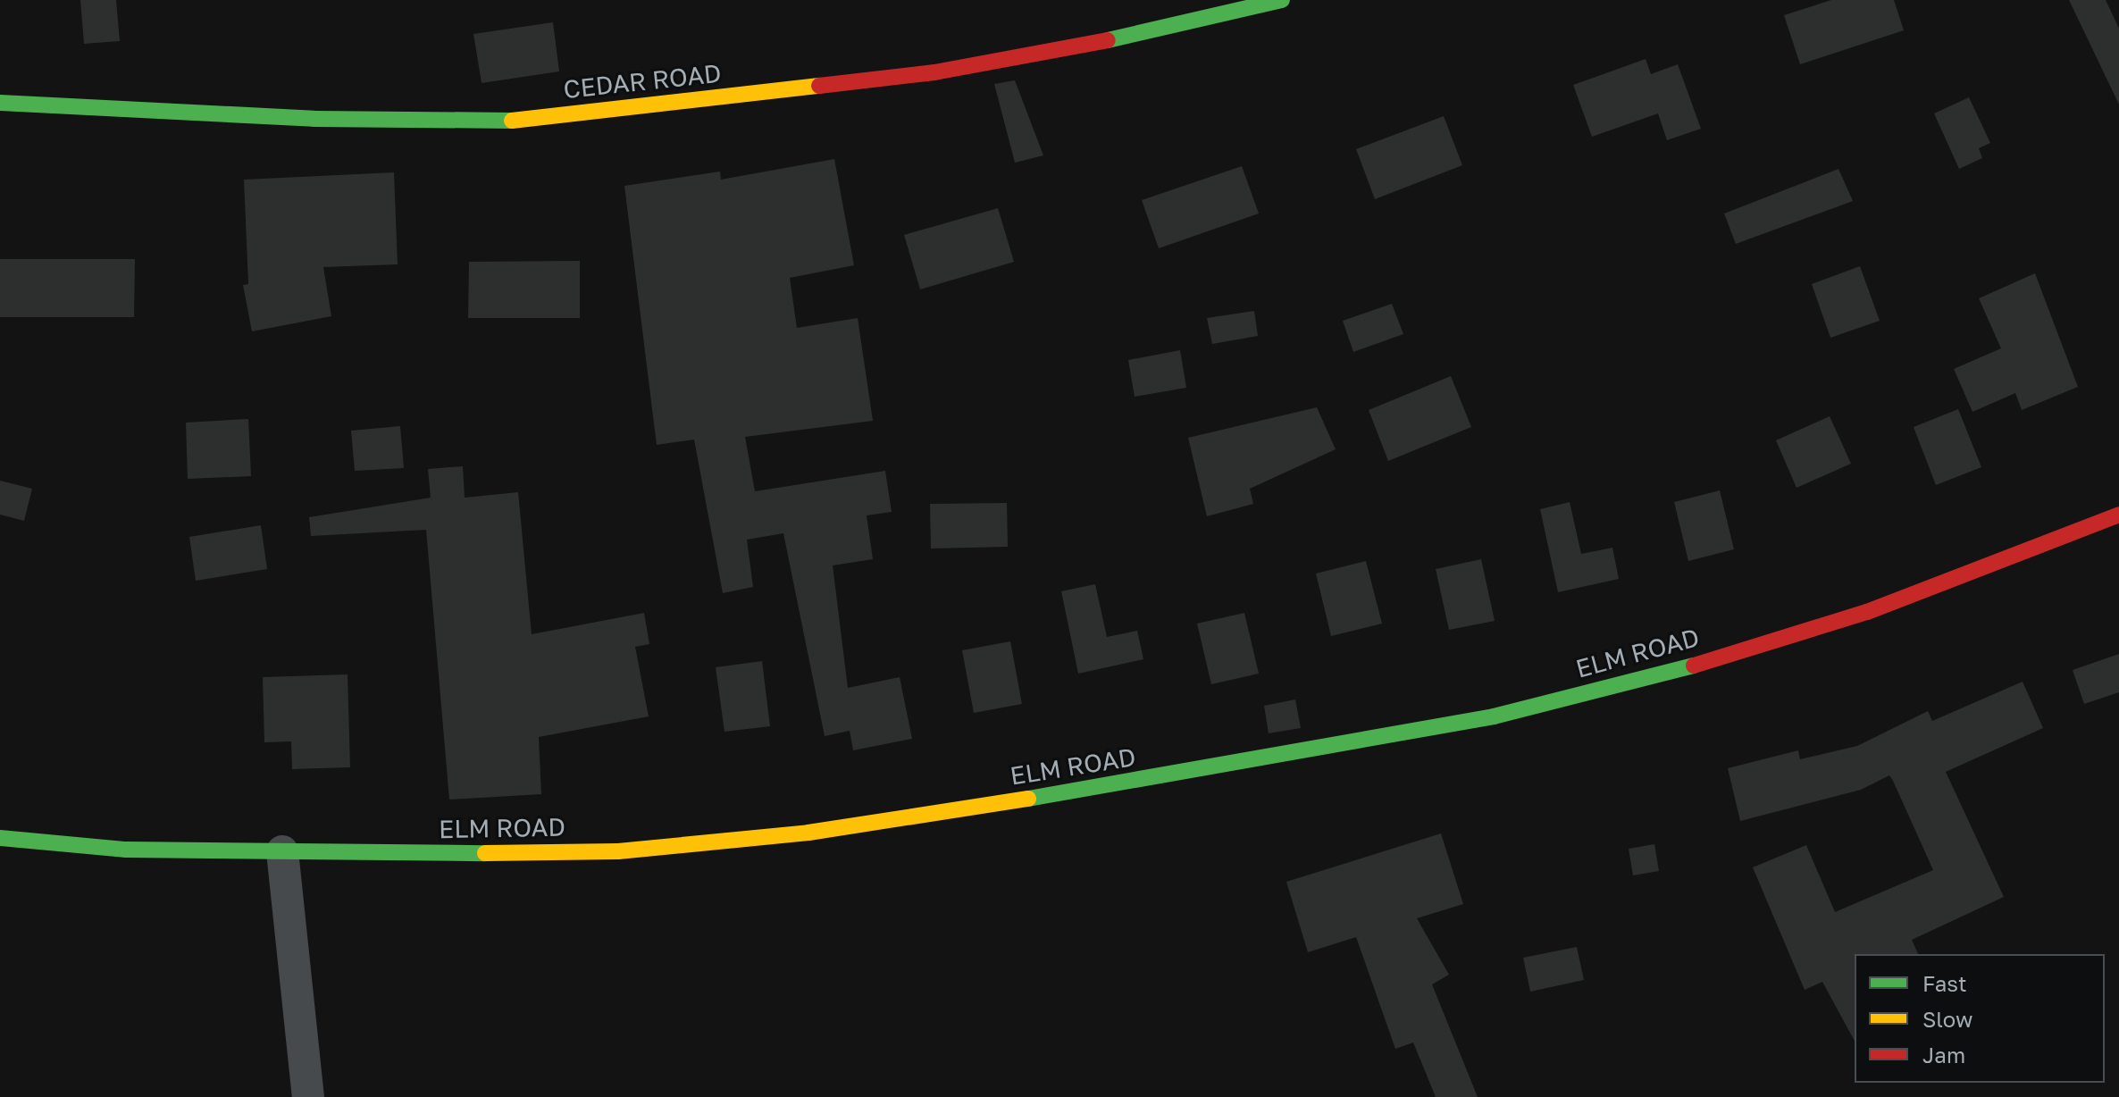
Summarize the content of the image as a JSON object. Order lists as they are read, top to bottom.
{
  "streets": {
    "street": ["CEDAR ROAD", "ELM ROAD"]
  },
  "legend": ["Fast", "Slow", "Jam"]
}
